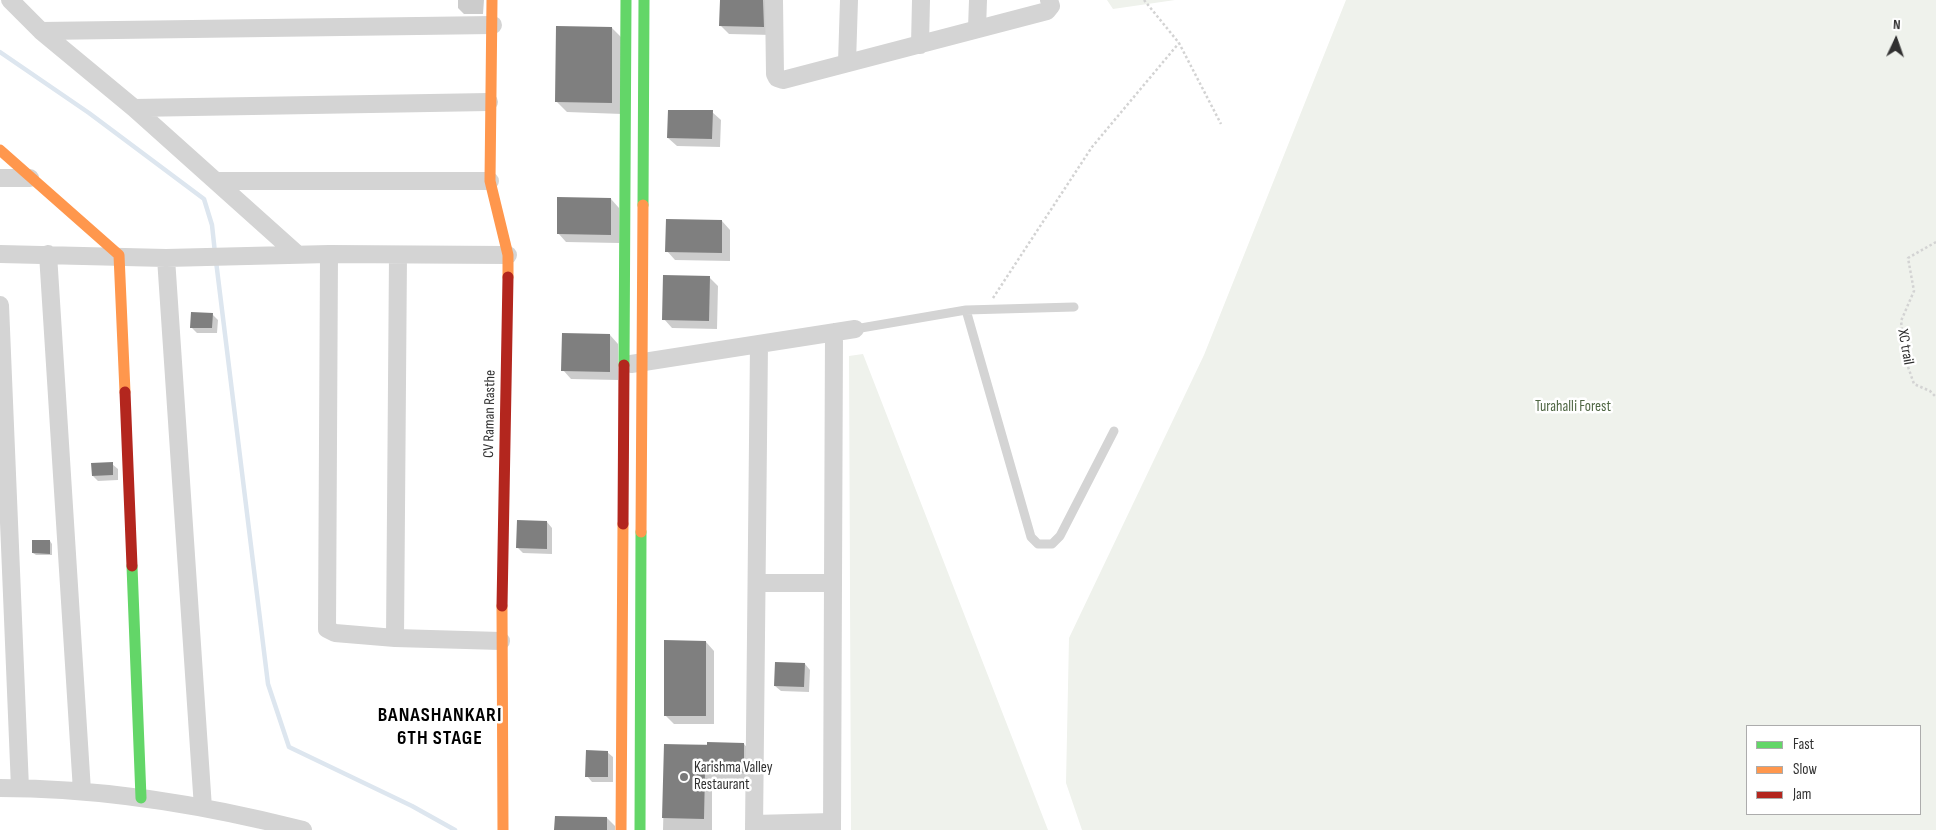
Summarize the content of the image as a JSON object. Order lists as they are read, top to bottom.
{
  "streets": {
    "main road": ["CV Raman Rasthe"],
    "path": ["XC trail"]
  },
  "districts": ["BANASHANKARI 6TH STAGE"],
  "parks": ["Turahalli Forest"],
  "places": ["Karishma Valley Restaurant"],
  "legend": ["Fast", "Slow", "Jam"],
  "north": "top"
}
